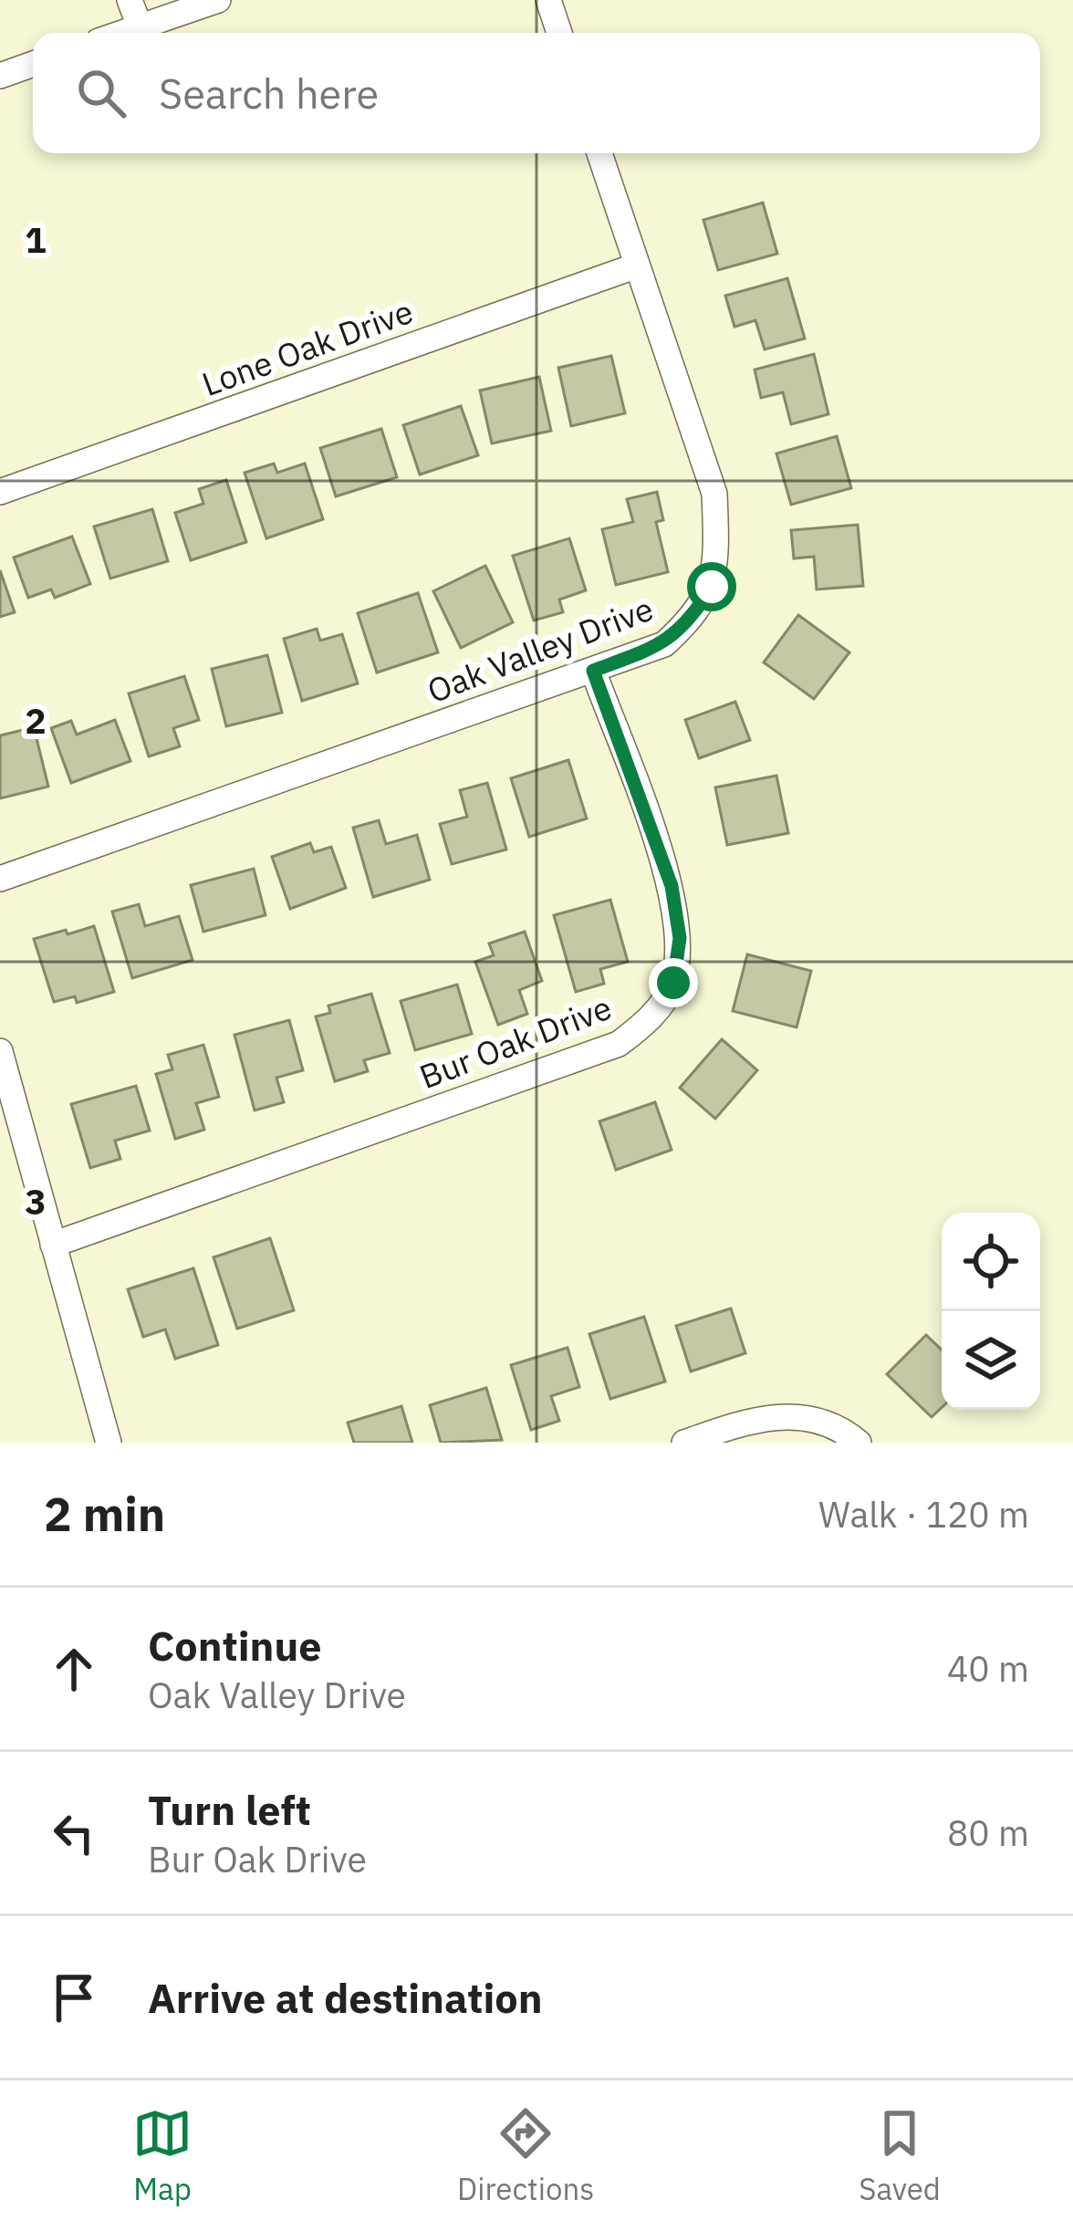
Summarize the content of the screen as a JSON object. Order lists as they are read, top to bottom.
{
  "streets": {
    "street": ["Lone Oak Drive", "Oak Valley Drive", "Bur Oak Drive"]
  },
  "crossings": [
    ["Lone Oak Drive", "Oak Valley Drive"],
    ["Oak Valley Drive", "Bur Oak Drive"]
  ],
  "page": {
    "search": "Search here",
    "heading": ["2 min", "Walk · 120 m"],
    "list": [
      ["Continue", "Oak Valley Drive", "40 m"],
      ["Turn left", "Bur Oak Drive", "80 m"],
      "Arrive at destination"
    ],
    "nav": ["Map", "Directions", "Saved"]
  },
  "grid": {
    "rows": ["1", "2", "3"]
  }
}
